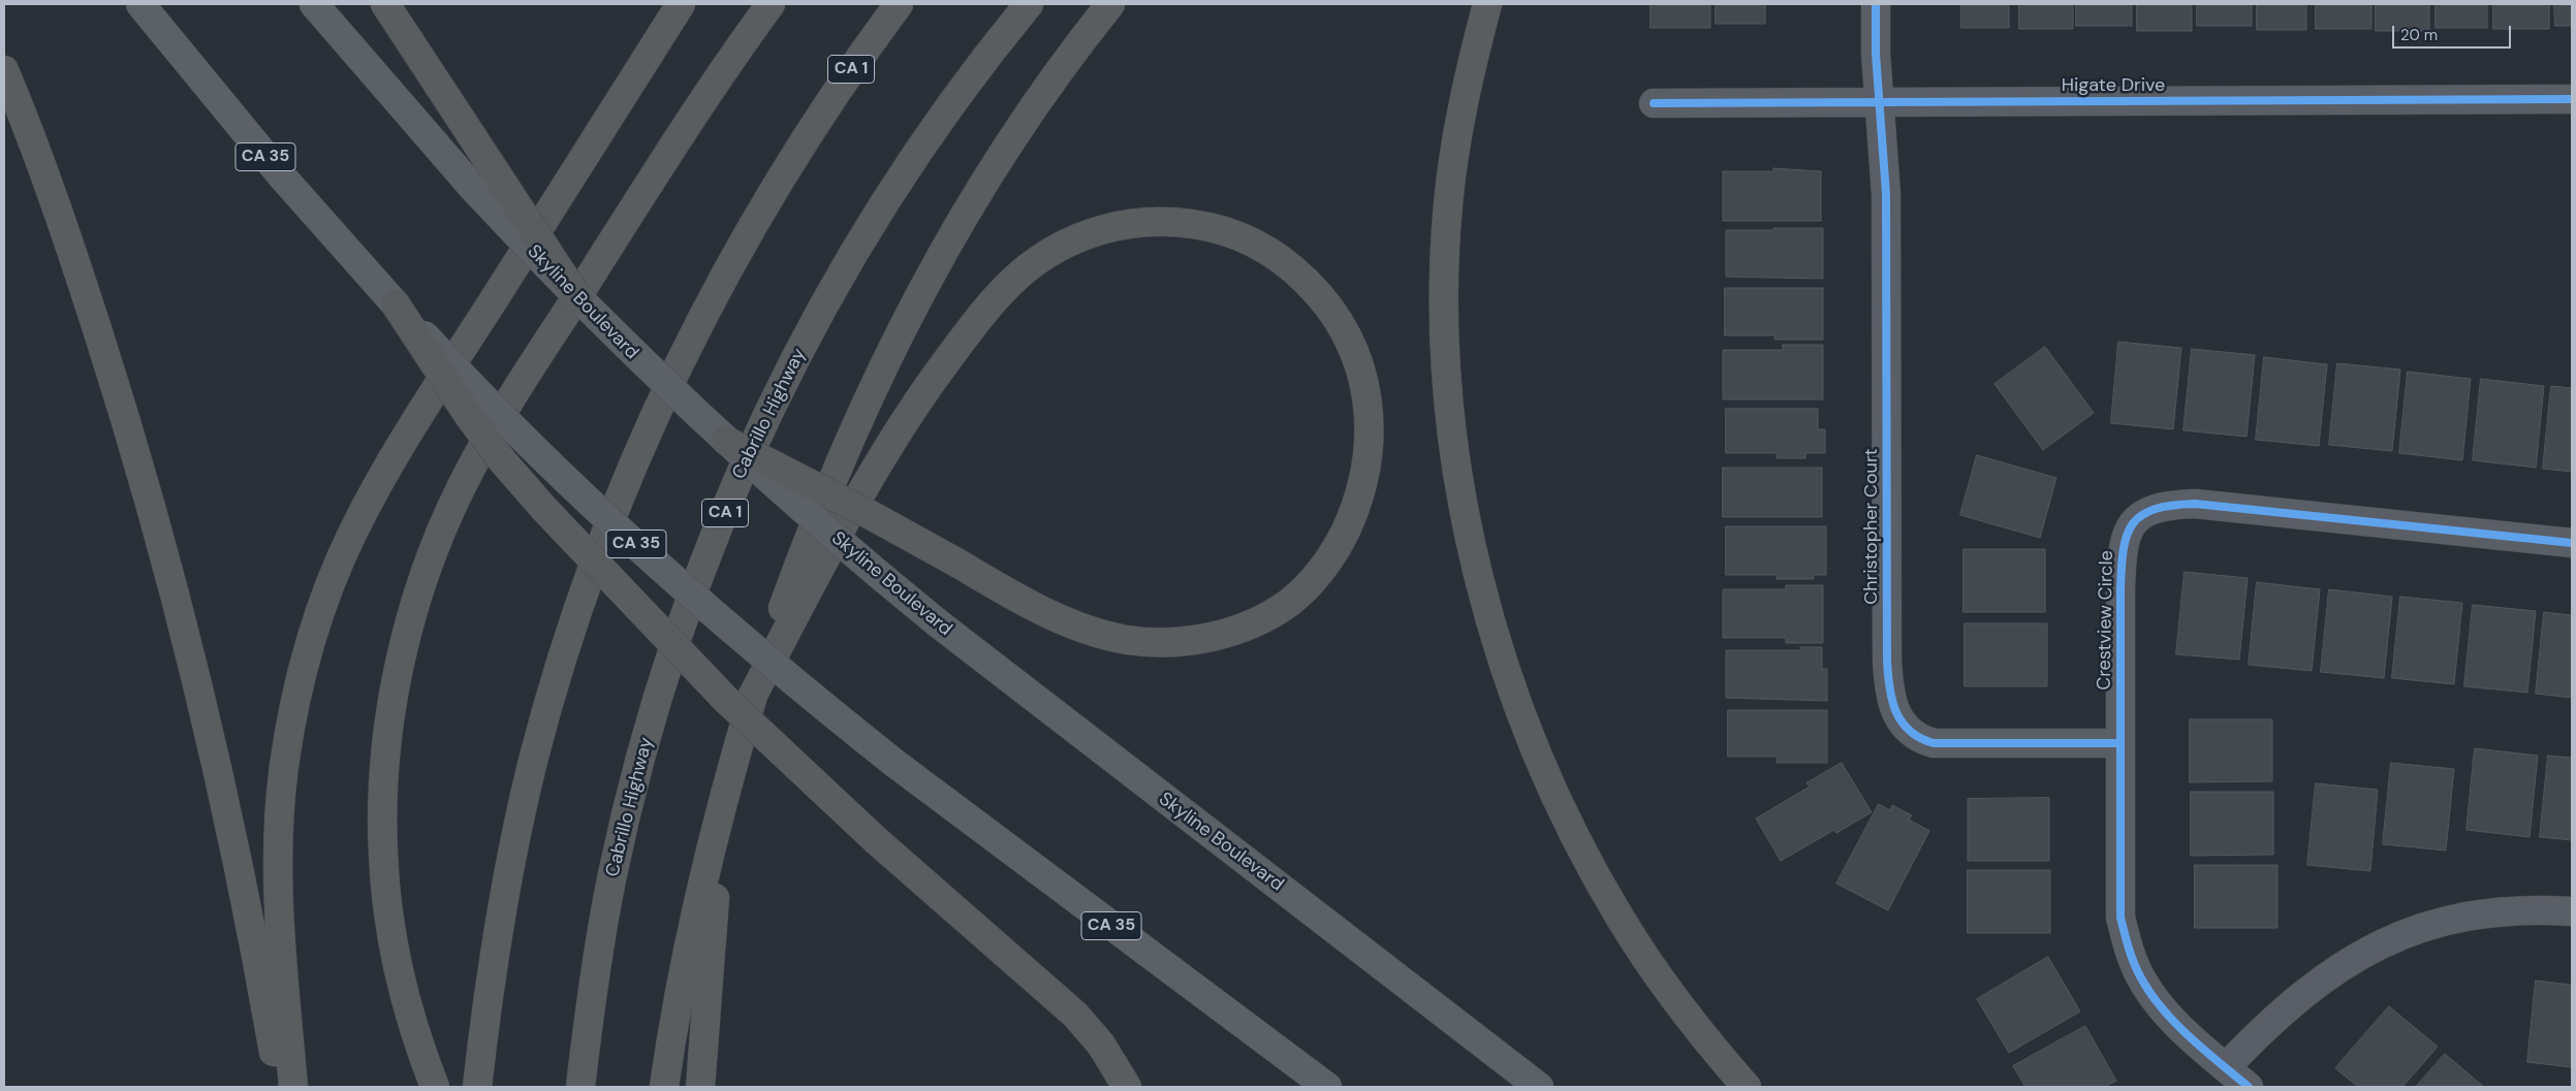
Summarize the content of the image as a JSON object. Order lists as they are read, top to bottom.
{
  "streets": {
    "highway": ["CA 1", "Cabrillo Highway"],
    "main road": ["CA 35", "Skyline Boulevard"],
    "street": ["Higate Drive", "Christopher Court", "Crestview Circle"]
  },
  "crossings": [
    ["Higate Drive", "Christopher Court"],
    ["Christopher Court", "Crestview Circle"]
  ],
  "scale_bar": "20 m"
}
